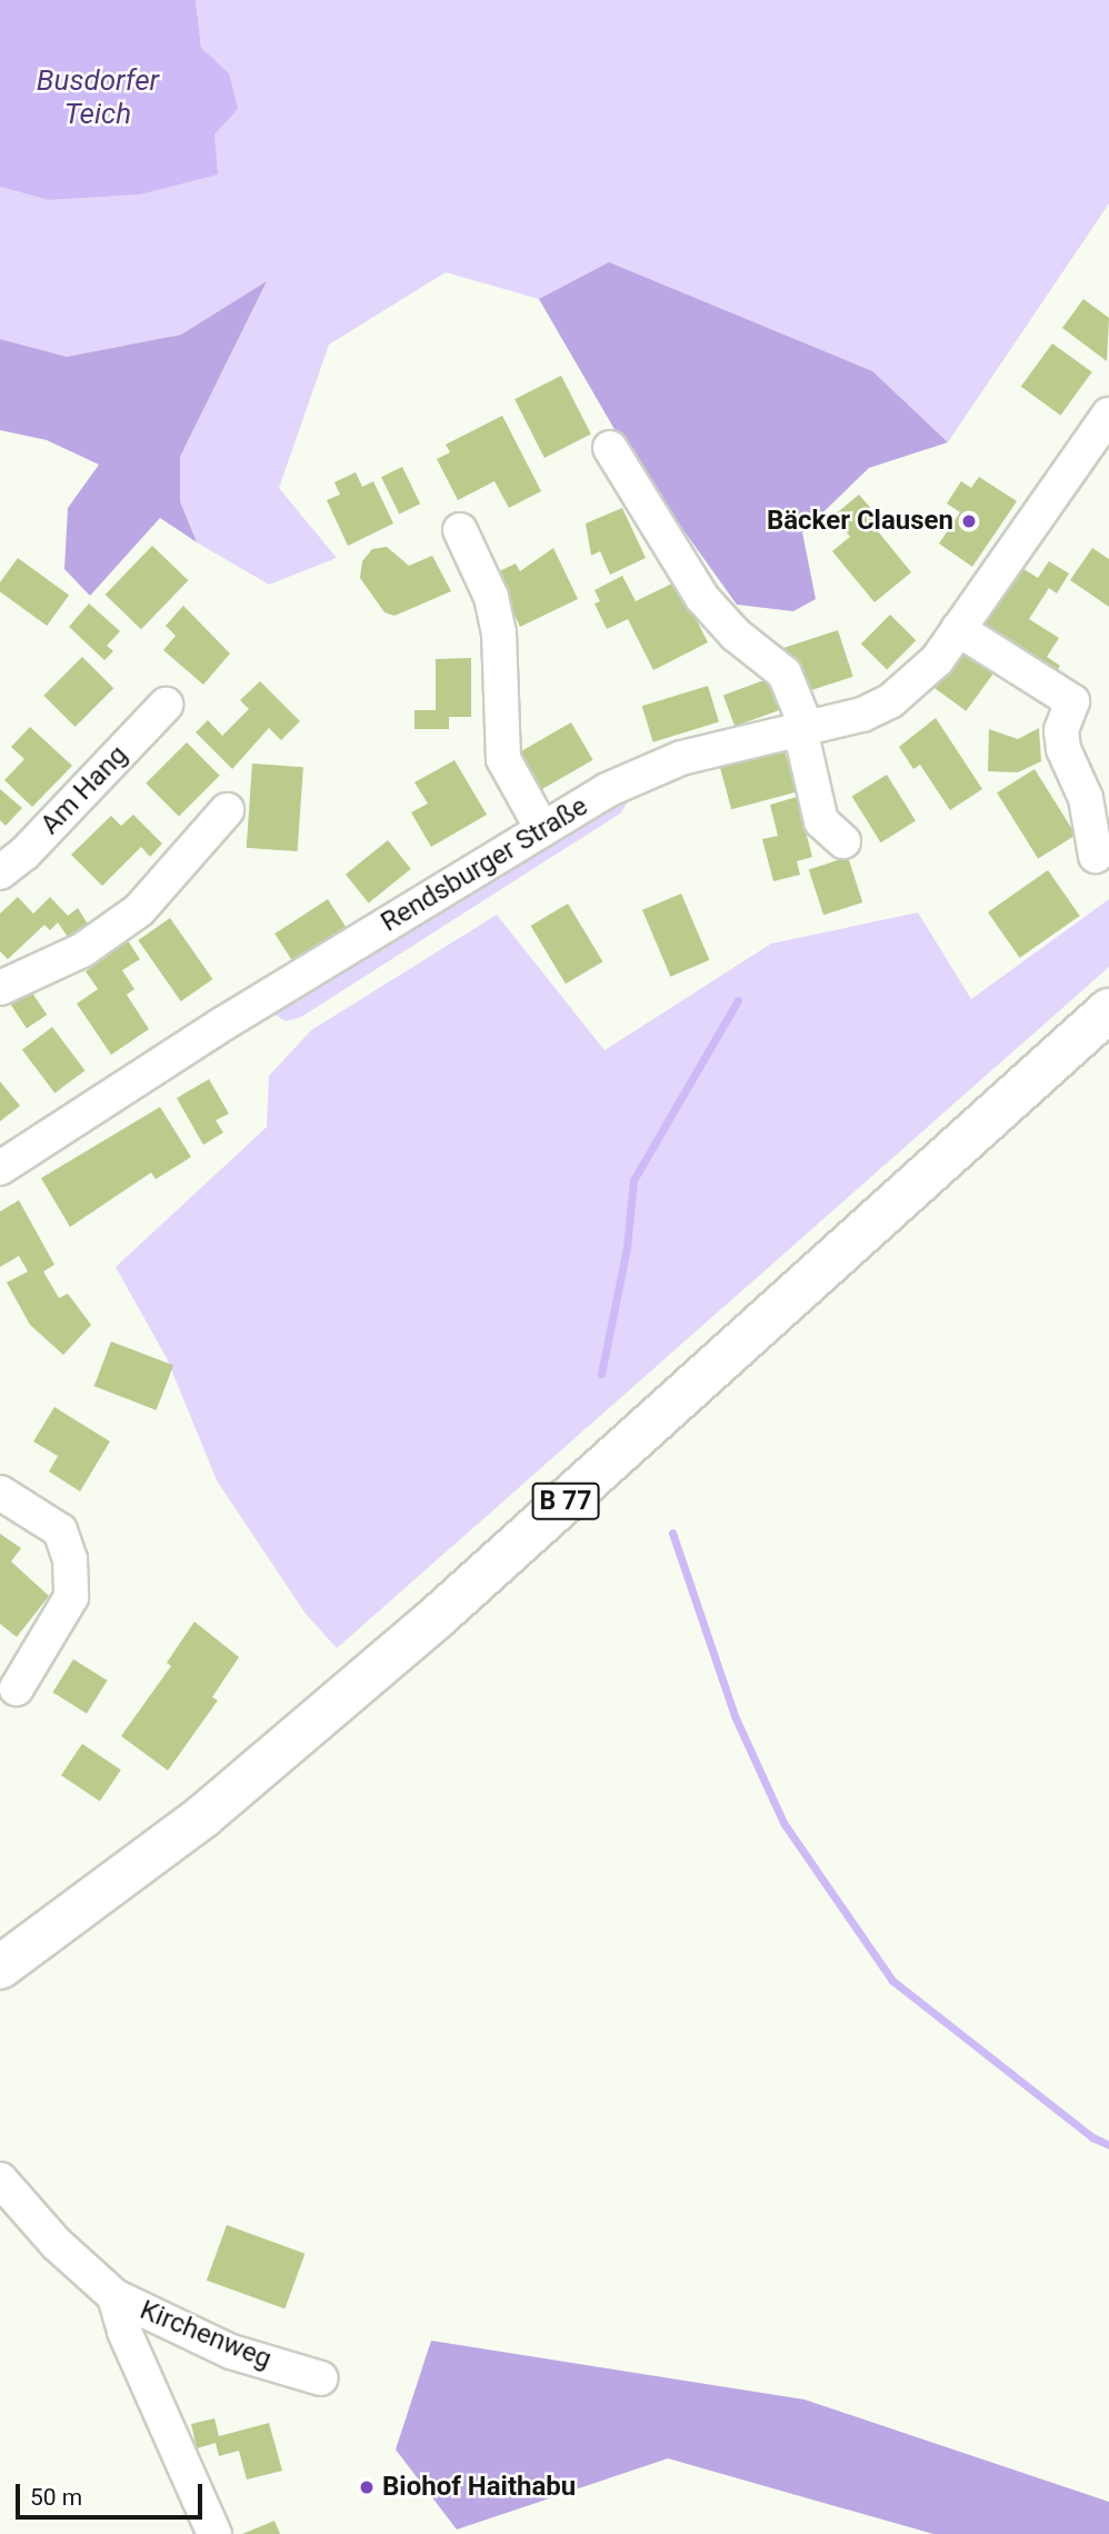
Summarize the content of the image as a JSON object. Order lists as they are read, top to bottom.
{
  "streets": {
    "main road": ["B 77"],
    "street": ["Am Hang", "Rendsburger Straße", "Kirchenweg"]
  },
  "water": ["Busdorfer Teich"],
  "places": ["Bäcker Clausen", "Biohof Haithabu"],
  "scale_bar": "50 m"
}
